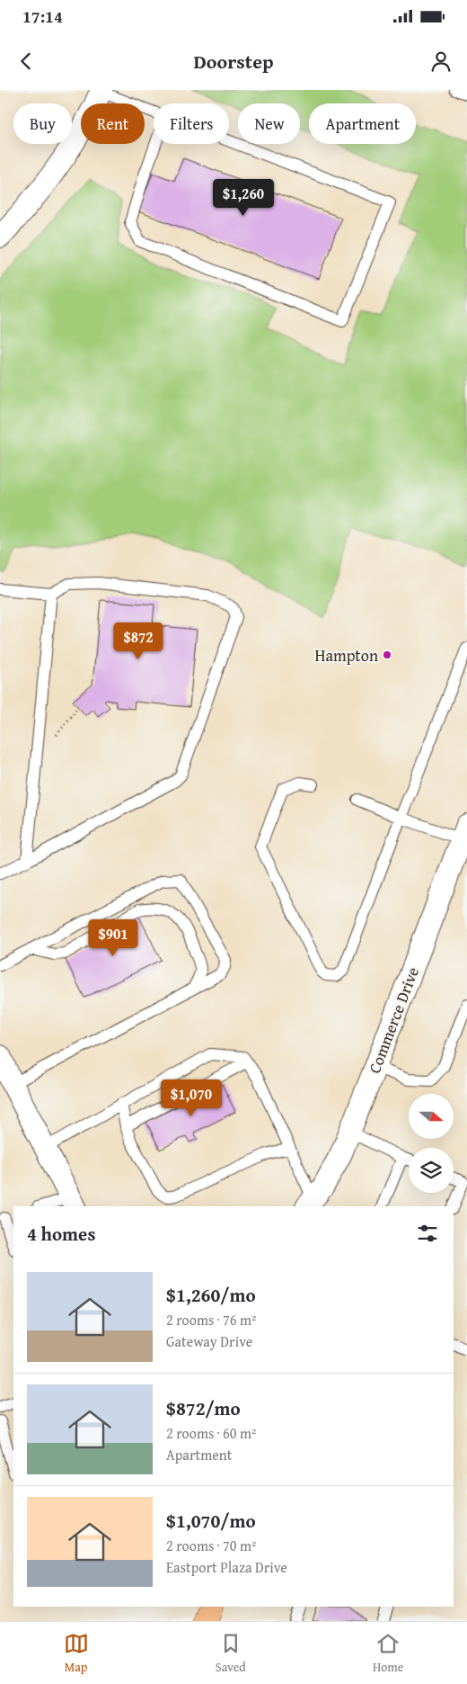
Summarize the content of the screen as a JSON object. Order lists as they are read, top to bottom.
{
  "streets": {
    "street": ["Commerce Drive"]
  },
  "places": ["Hampton"],
  "north": "right",
  "page": {
    "status": "17:14",
    "header": "Doorstep",
    "chip": [
      "Buy",
      "Rent",
      "Filters",
      "New",
      "Apartment"
    ],
    "price": [
      "$1,260",
      "$872",
      "$901",
      "$1,070"
    ],
    "heading": "4 homes",
    "list": [
      {
        "name": "$1,260/mo",
        "note": "2 rooms · 76 m² · Gateway Drive"
      },
      {
        "name": "$872/mo",
        "note": "2 rooms · 60 m² · Apartment"
      },
      {
        "name": "$1,070/mo",
        "note": "2 rooms · 70 m² · Eastport Plaza Drive"
      }
    ],
    "tabs": ["Map", "Saved", "Home"]
  }
}
